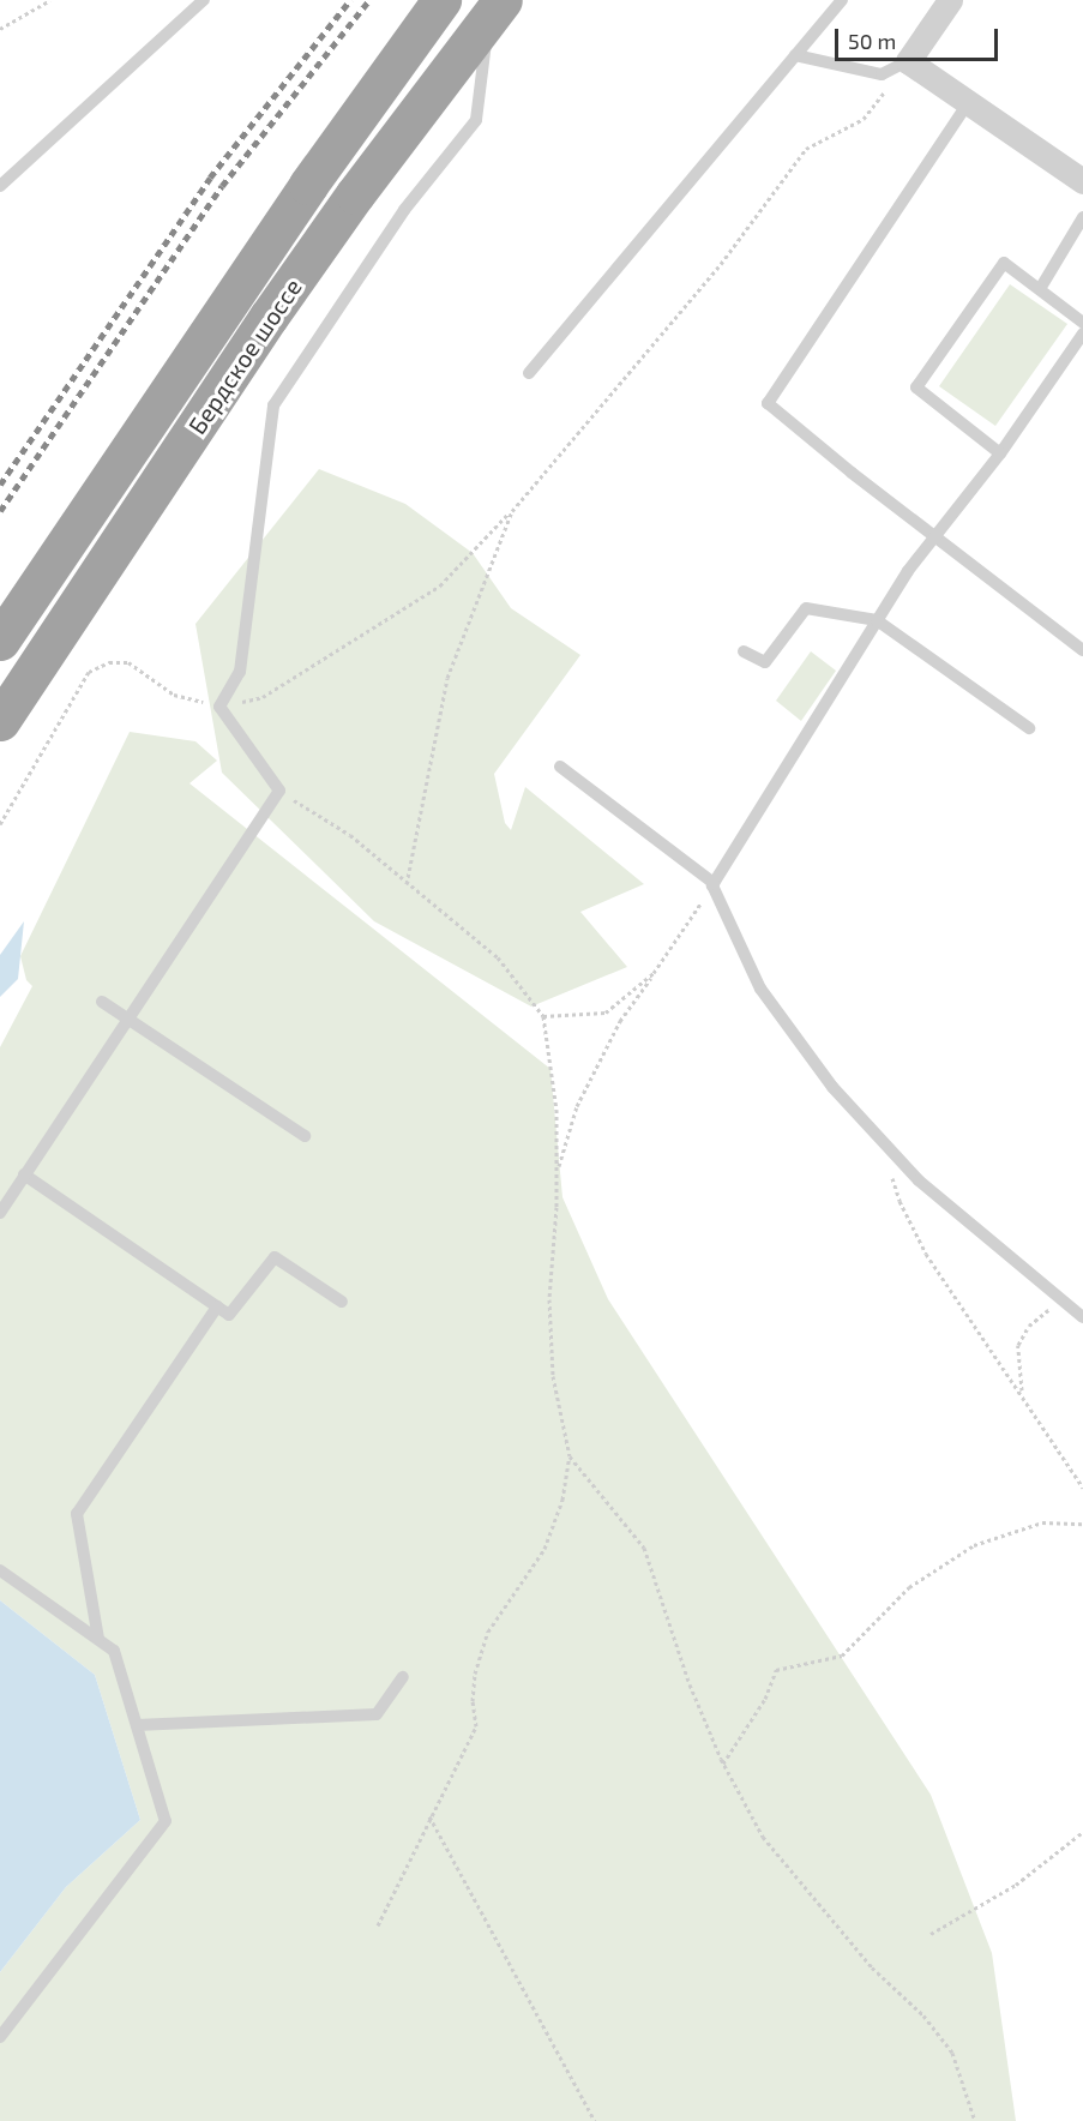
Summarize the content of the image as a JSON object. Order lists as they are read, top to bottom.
{
  "streets": {
    "highway": ["Бердское шоссе"]
  },
  "scale_bar": "50 m"
}
